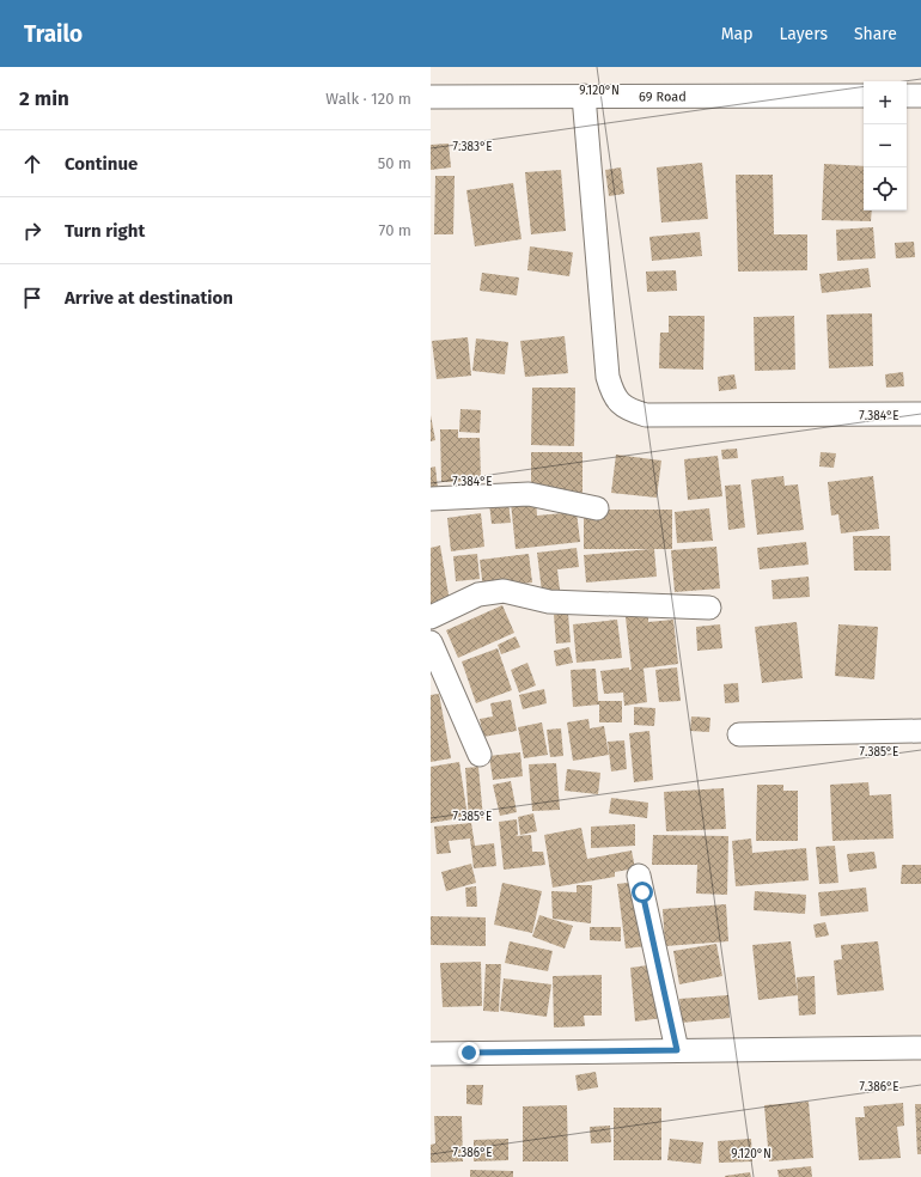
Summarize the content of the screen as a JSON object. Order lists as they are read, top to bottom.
{
  "streets": {
    "street": ["69 Road"]
  },
  "page": {
    "header": "Trailo",
    "nav": ["Map", "Layers", "Share"],
    "heading": ["2 min", "Walk · 120 m"],
    "map_buttons": ["+", "−"],
    "list": [
      ["Continue", "50 m"],
      ["Turn right", "70 m"],
      "Arrive at destination"
    ]
  },
  "coordinates": [
    "9.120°N",
    "7.383°E",
    "7.384°E",
    "7.385°E",
    "7.386°E"
  ]
}
